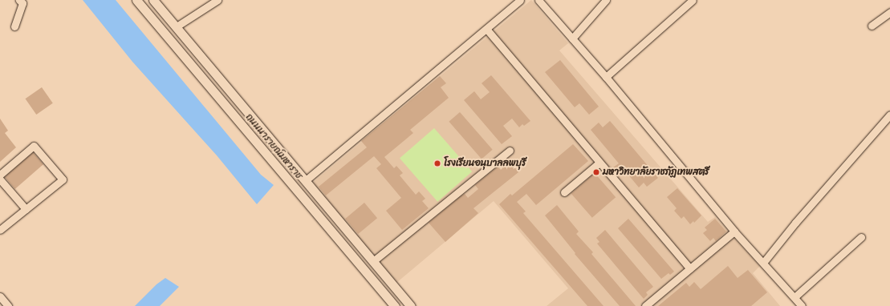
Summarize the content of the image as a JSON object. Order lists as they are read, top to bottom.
{
  "streets": {
    "main road": ["ถนนนารายณ์มหาราช"]
  },
  "places": ["โรงเรียนอนุบาลลพบุรี", "มหาวิทยาลัยราชภัฏเทพสตรี"]
}
